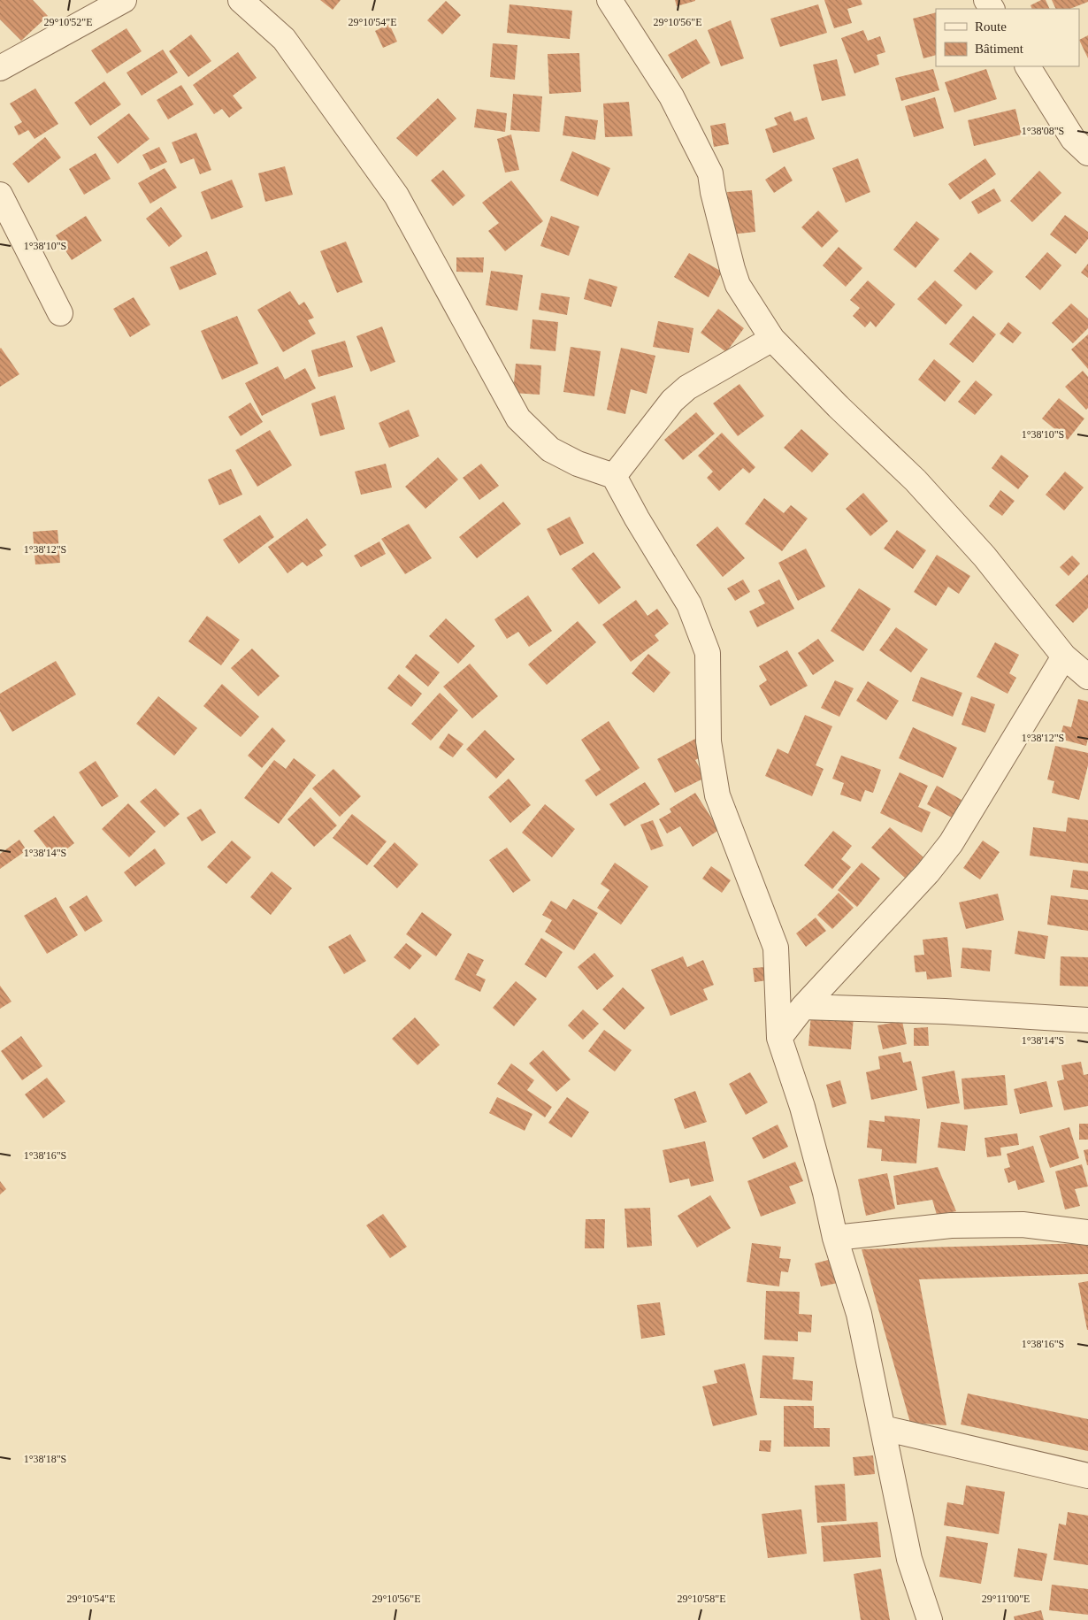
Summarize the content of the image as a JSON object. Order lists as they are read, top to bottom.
{
  "legend": ["Route", "Bâtiment"],
  "coordinates": [
    "29°10'54\"E",
    "29°10'56\"E",
    "29°10'52\"E",
    "1°38'08\"S",
    "1°38'10\"S",
    "1°38'12\"S",
    "1°38'14\"S",
    "1°38'16\"S",
    "1°38'18\"S",
    "29°10'58\"E",
    "29°11'00\"E"
  ]
}
